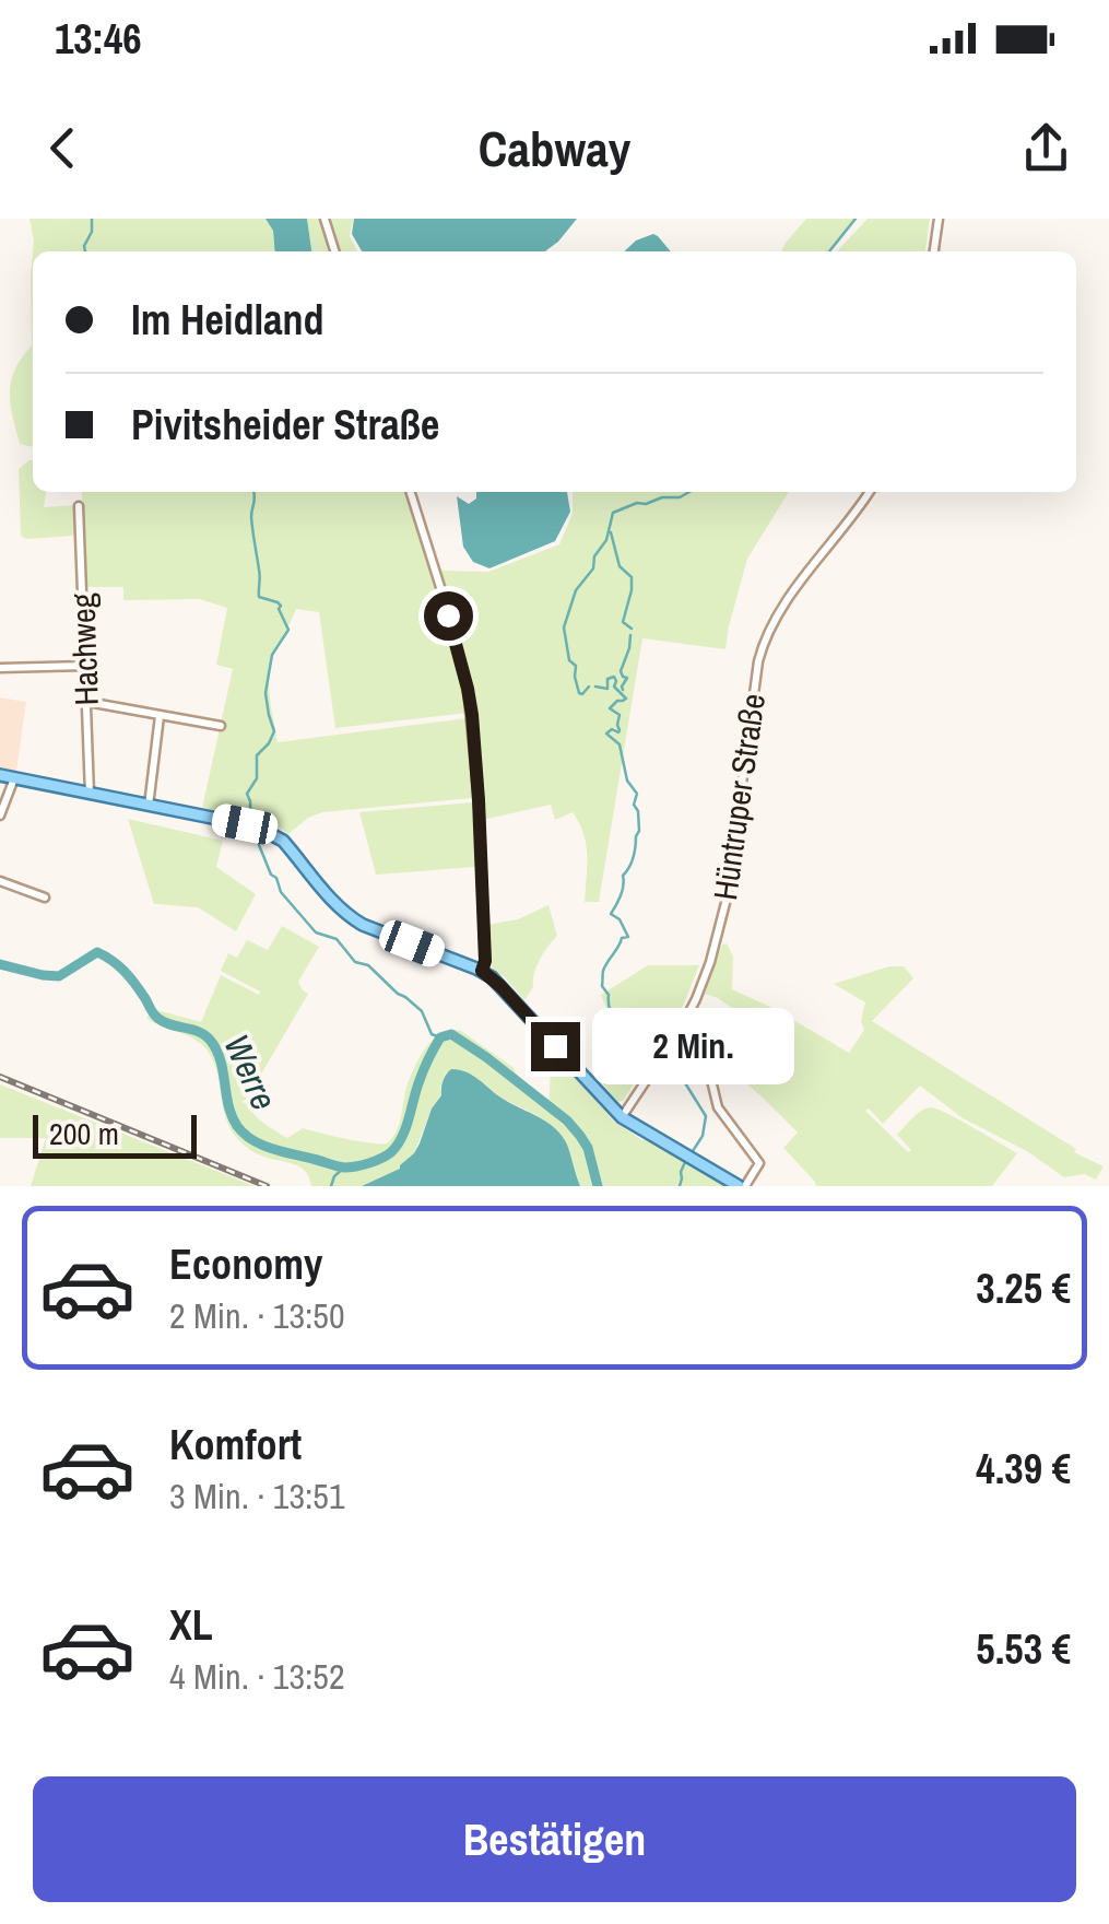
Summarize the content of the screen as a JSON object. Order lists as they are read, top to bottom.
{
  "streets": {
    "street": ["Hachweg", "Hüntruper Straße"]
  },
  "water": ["Werre"],
  "scale_bar": "200 m",
  "page": {
    "status": "13:46",
    "header": "Cabway",
    "banner": ["Im Heidland", "Pivitsheider Straße"],
    "bubble": "2 Min.",
    "scale": "200 m",
    "list": [
      {
        "name": "Economy",
        "note": "2 Min. · 13:50",
        "value": "3.25 €"
      },
      {
        "name": "Komfort",
        "note": "3 Min. · 13:51",
        "value": "4.39 €"
      },
      {
        "name": "XL",
        "note": "4 Min. · 13:52",
        "value": "5.53 €"
      }
    ],
    "buttons": "Bestätigen"
  }
}
